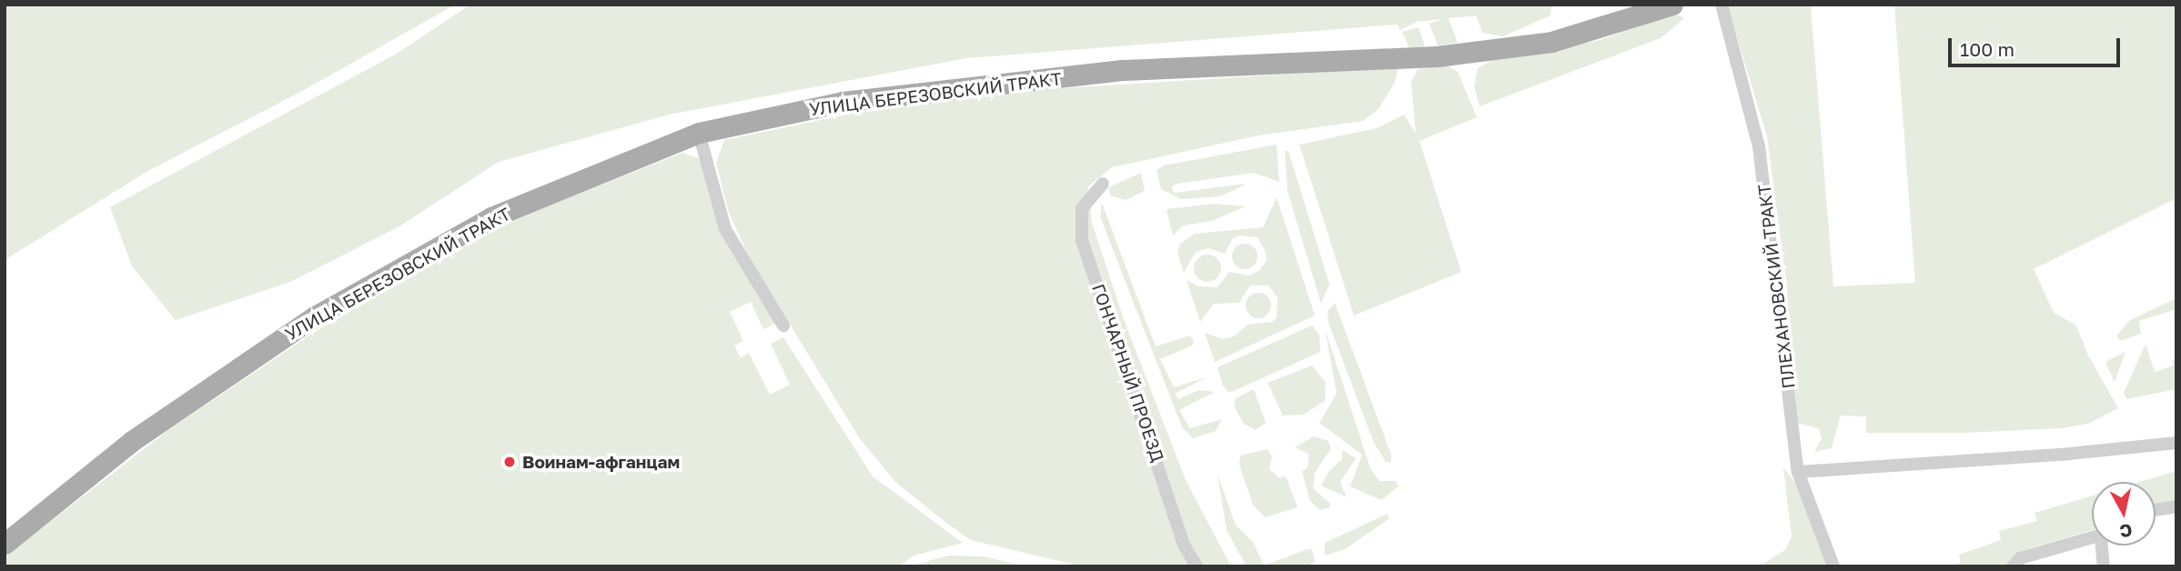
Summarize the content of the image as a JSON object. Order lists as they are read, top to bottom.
{
  "streets": {
    "main road": ["УЛИЦА БЕРЕЗОВСКИЙ ТРАКТ"],
    "street": ["ПЛЕХАНОВСКИЙ ТРАКТ", "ГОНЧАРНЫЙ ПРОЕЗД"]
  },
  "places": ["Воинам-афганцам"],
  "scale_bar": "100 m",
  "north": "bottom"
}
